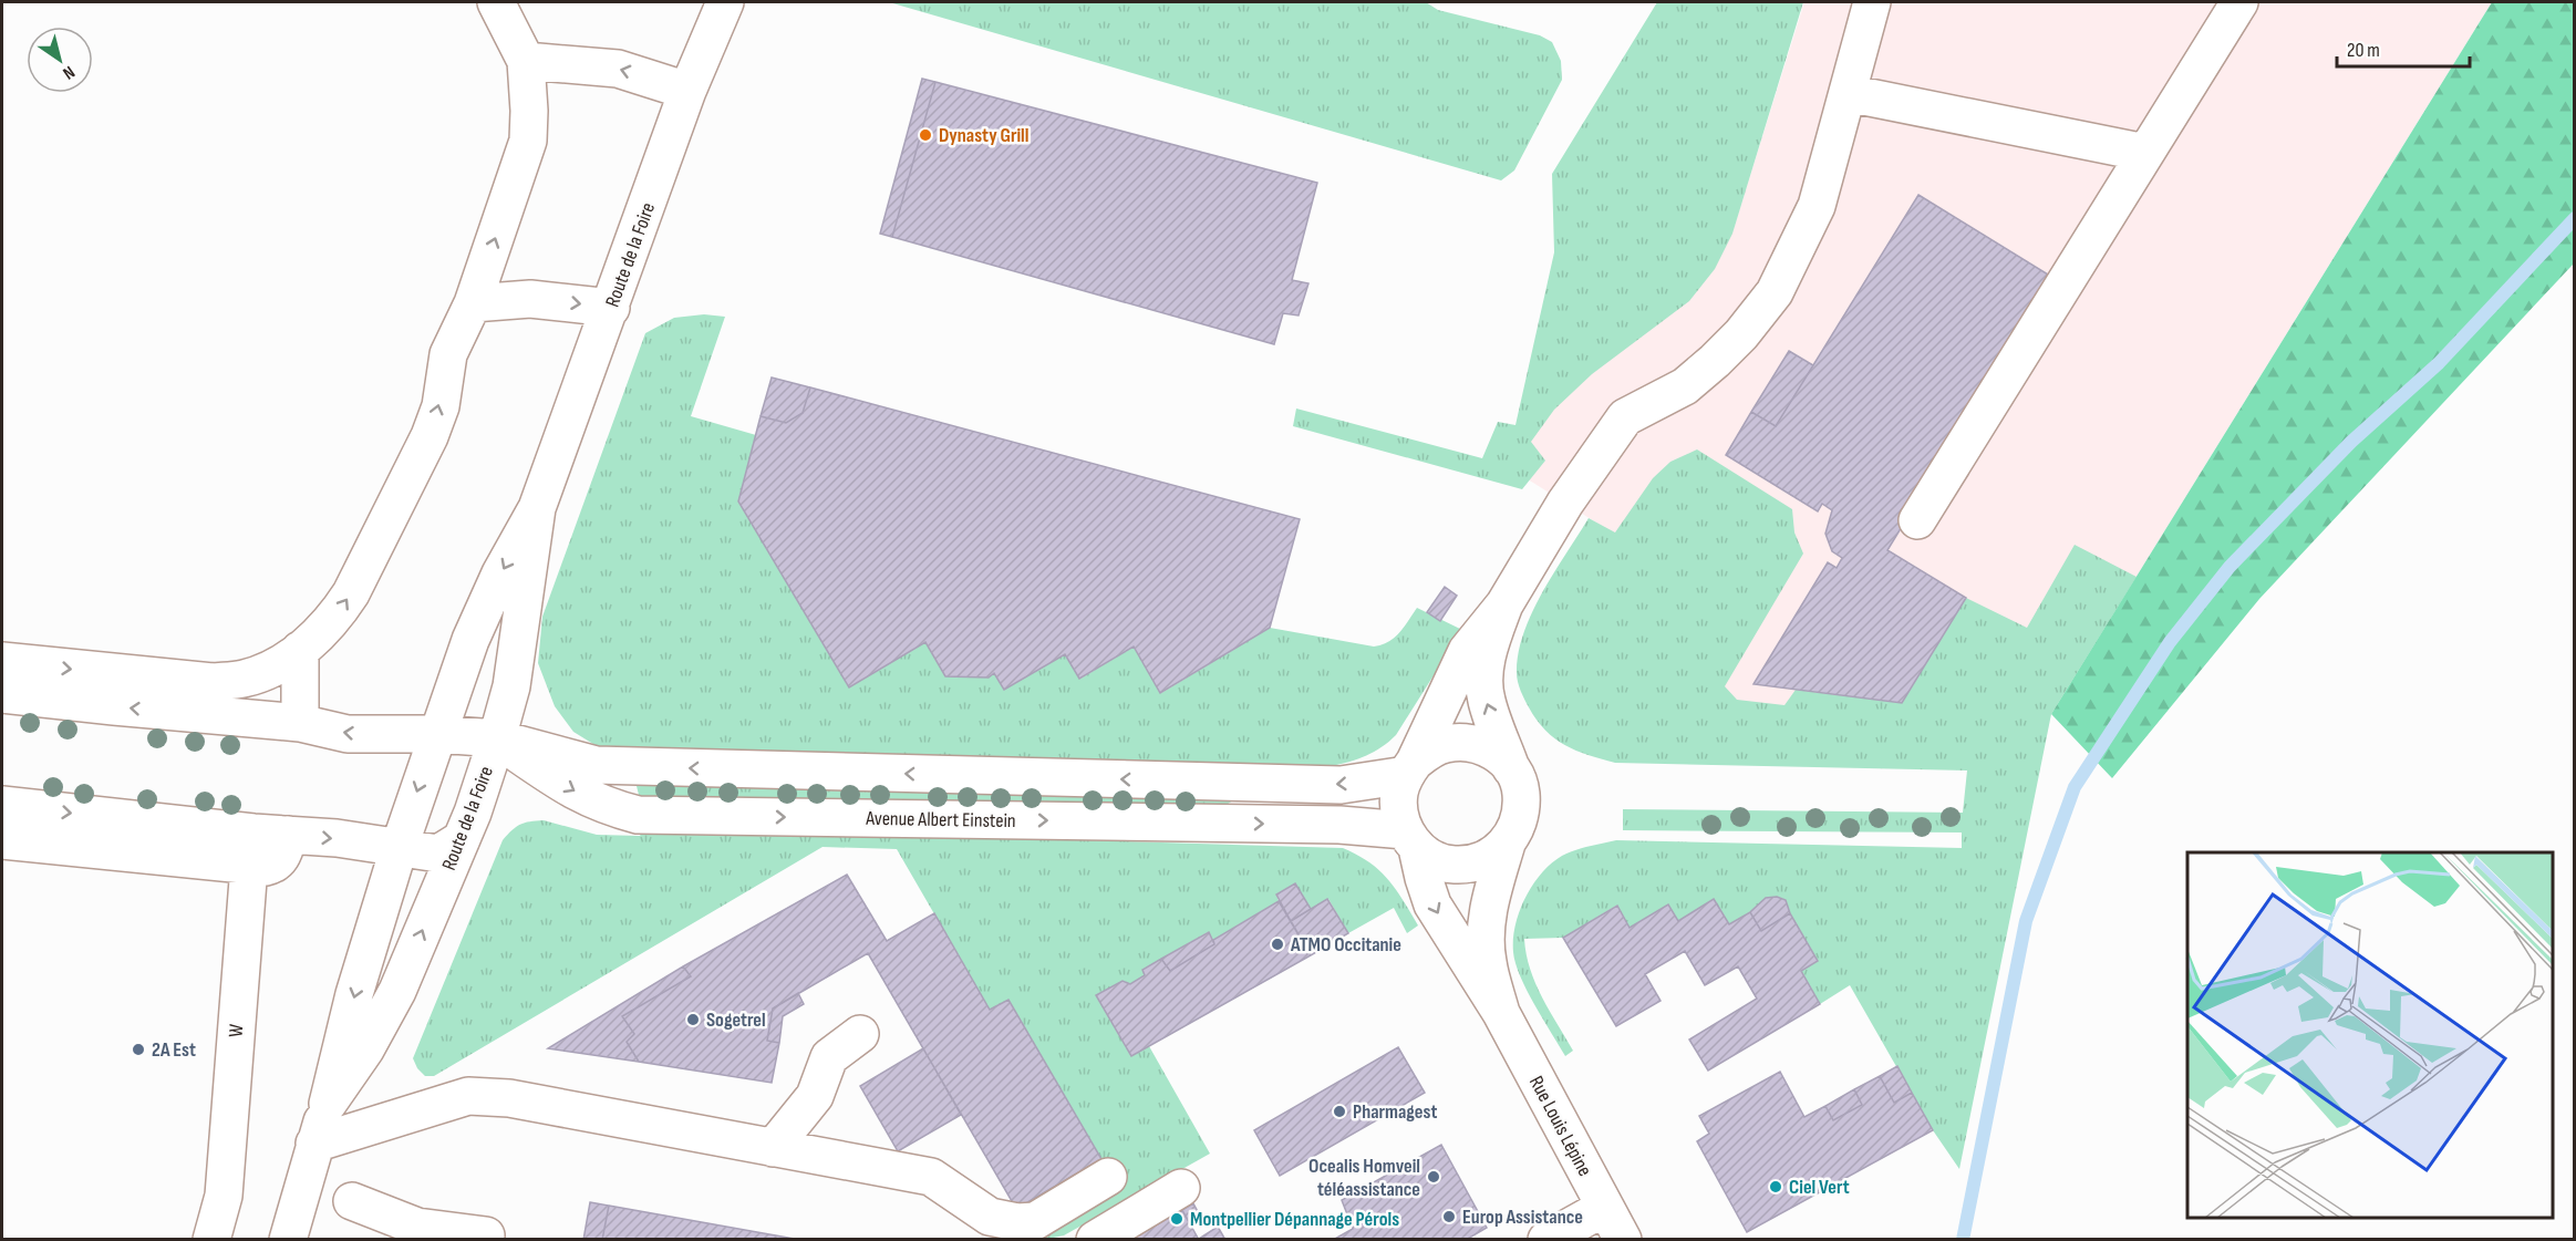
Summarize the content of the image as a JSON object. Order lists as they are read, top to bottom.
{
  "streets": {
    "street": [
      "Route de la Foire",
      "Avenue Albert Einstein",
      "W",
      "Rue Louis Lépine"
    ]
  },
  "crossings": [
    ["Route de la Foire", "Avenue Albert Einstein"],
    ["Avenue Albert Einstein", "Rue Louis Lépine"]
  ],
  "places": [
    "Dynasty Grill",
    "ATMO Occitanie",
    "Sogetrel",
    "2A Est",
    "Pharmagest",
    "Ocealis Homveil téléassistance",
    "Ciel Vert",
    "Europ Assistance",
    "Montpellier Dépannage Pérols"
  ],
  "scale_bar": "20 m",
  "north": "bottom right"
}
